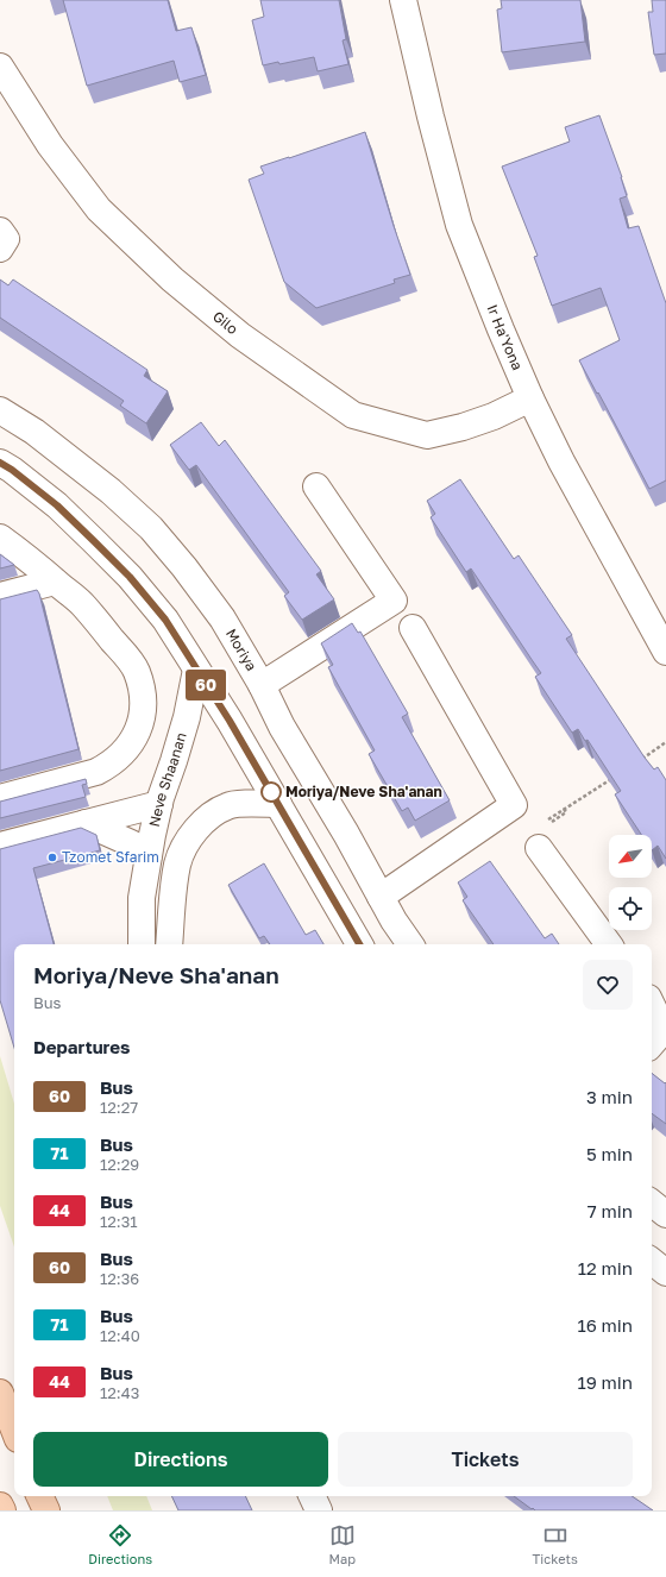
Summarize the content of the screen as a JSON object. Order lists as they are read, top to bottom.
{
  "streets": {
    "street": [
      "Gilo",
      "Ir Ha'Yona",
      "Moriya",
      "Neve Shaanan"
    ]
  },
  "crossings": [
    ["Gilo", "Ir Ha'Yona"]
  ],
  "places": ["Moriya/Neve Sha'anan", "Tzomet Sfarim"],
  "lines": ["bus line 60"],
  "north": "bottom left",
  "page": {
    "on_map": "60",
    "heading": [
      ["Moriya/Neve Sha'anan", "Bus"],
      "Departures"
    ],
    "list": [
      {
        "mark": "60",
        "name": "Bus",
        "note": "12:27",
        "value": "3 min"
      },
      {
        "mark": "71",
        "name": "Bus",
        "note": "12:29",
        "value": "5 min"
      },
      {
        "mark": "44",
        "name": "Bus",
        "note": "12:31",
        "value": "7 min"
      },
      {
        "mark": "60",
        "name": "Bus",
        "note": "12:36",
        "value": "12 min"
      },
      {
        "mark": "71",
        "name": "Bus",
        "note": "12:40",
        "value": "16 min"
      },
      {
        "mark": "44",
        "name": "Bus",
        "note": "12:43",
        "value": "19 min"
      }
    ],
    "buttons": ["Directions", "Tickets"],
    "tabs": ["Directions", "Map", "Tickets"]
  }
}
